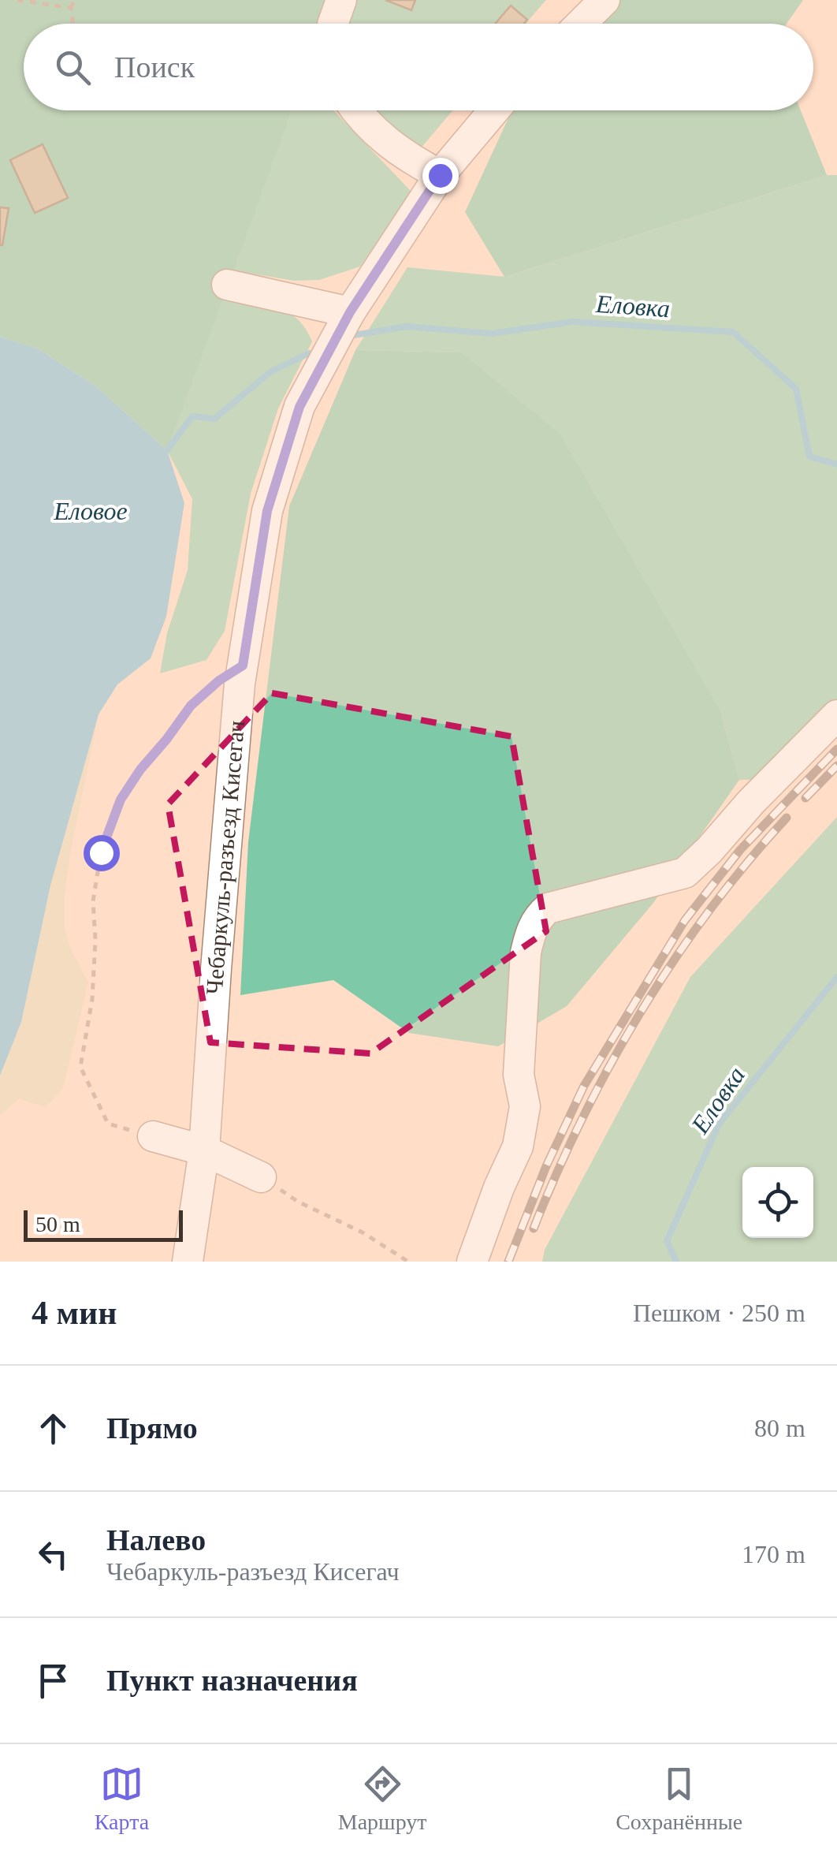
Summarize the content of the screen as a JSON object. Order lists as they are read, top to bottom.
{
  "streets": {
    "street": ["Чебаркуль-разъезд Кисегач"]
  },
  "water": ["Еловка", "Еловое"],
  "scale_bar": "50 m",
  "page": {
    "search": "Поиск",
    "scale": "50 m",
    "heading": ["4 мин", "Пешком · 250 m"],
    "list": [
      ["Прямо", "80 m"],
      ["Налево", "Чебаркуль-разъезд Кисегач", "170 m"],
      "Пункт назначения"
    ],
    "nav": ["Карта", "Маршрут", "Сохранённые"]
  }
}
